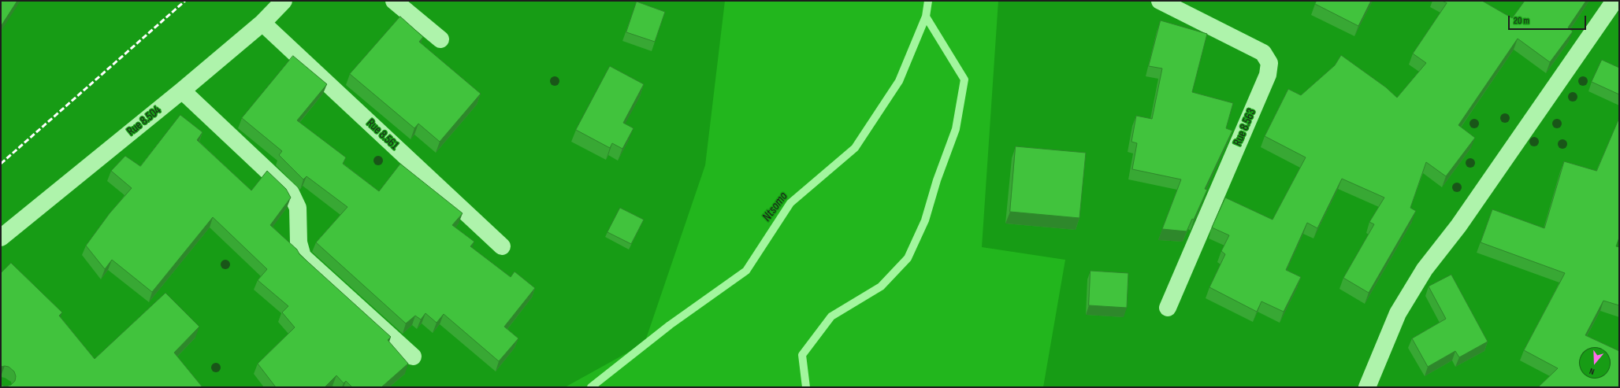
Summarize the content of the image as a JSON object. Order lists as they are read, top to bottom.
{
  "streets": {
    "street": ["Rue 8.504", "Rue 8.563", "Rue 8.561"]
  },
  "crossings": [
    ["Rue 8.504", "Rue 8.561"]
  ],
  "water": ["Ntsomo"],
  "scale_bar": "20 m",
  "north": "bottom"
}
